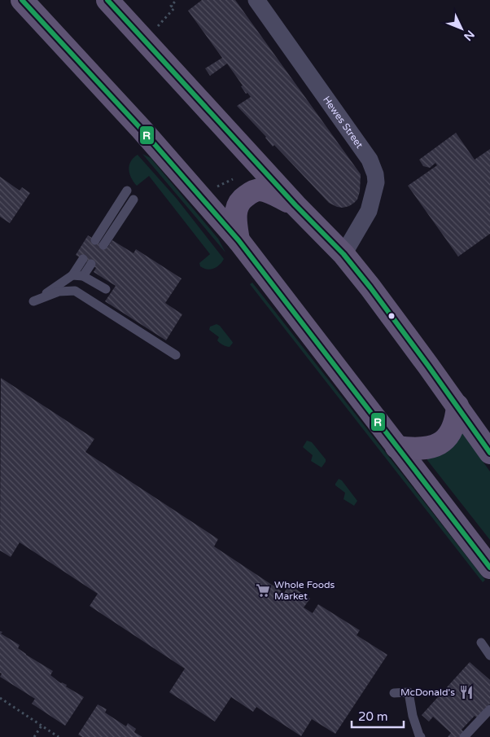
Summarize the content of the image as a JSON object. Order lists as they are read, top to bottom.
{
  "streets": {
    "street": ["Hewes Street"]
  },
  "places": {
    "supermarket": ["Whole Foods Market"],
    "restaurant": ["McDonald's"]
  },
  "lines": ["transit line R"],
  "scale_bar": "20 m",
  "north": "bottom right"
}
